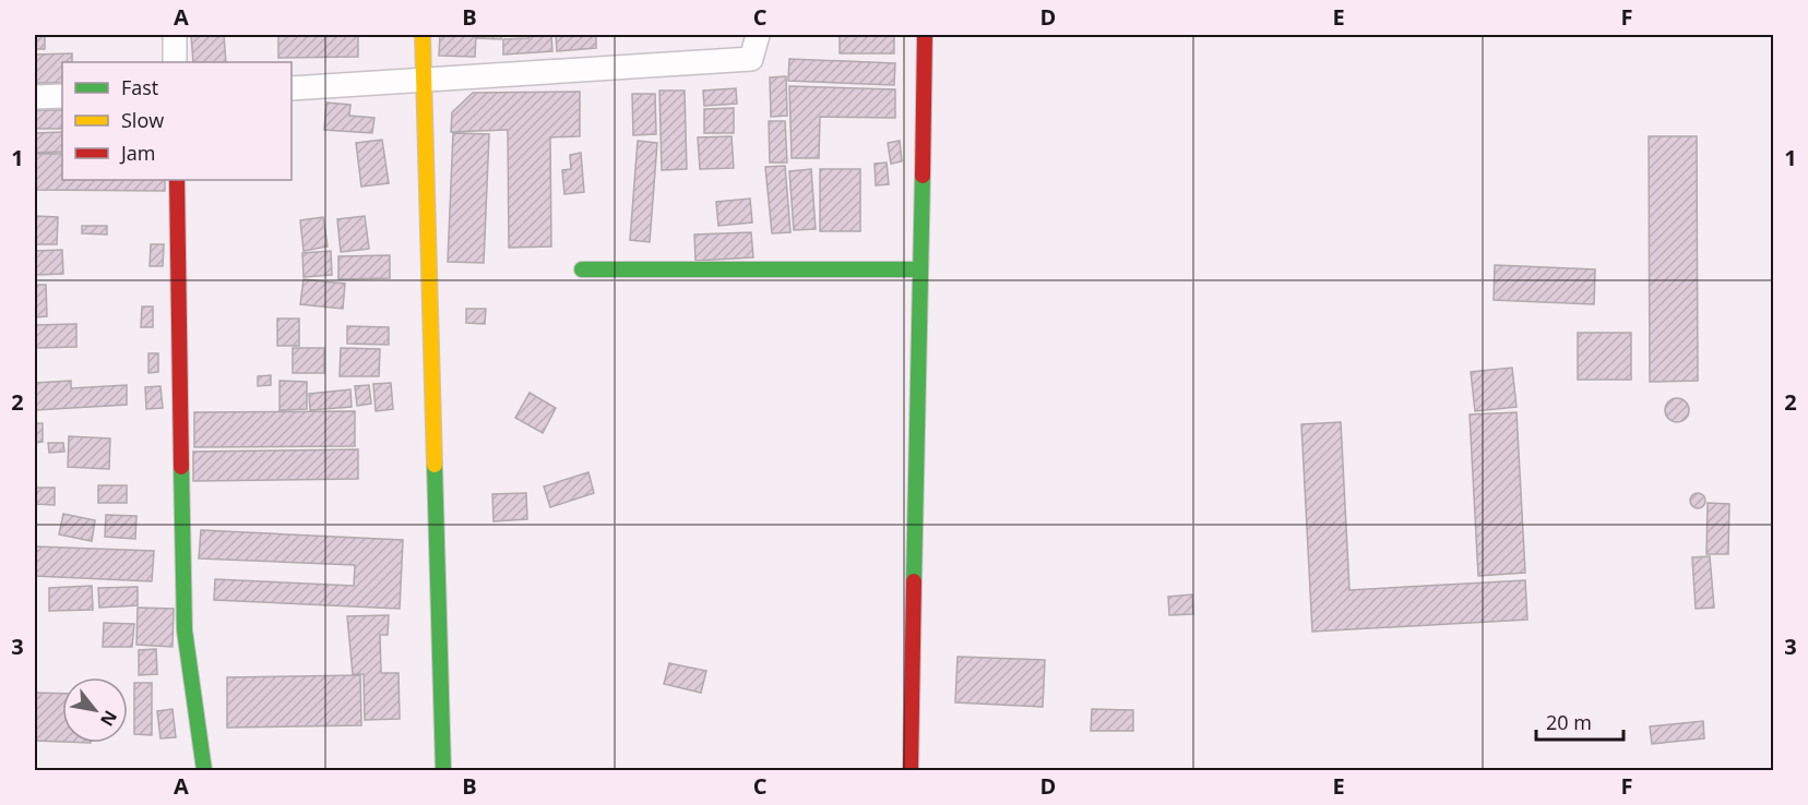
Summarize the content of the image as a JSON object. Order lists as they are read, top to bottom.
{
  "legend": ["Fast", "Slow", "Jam"],
  "scale_bar": "20 m",
  "north": "bottom right",
  "grid": {
    "columns": [
      "A",
      "B",
      "C",
      "D",
      "E",
      "F"
    ],
    "rows": ["1", "2", "3"]
  }
}
